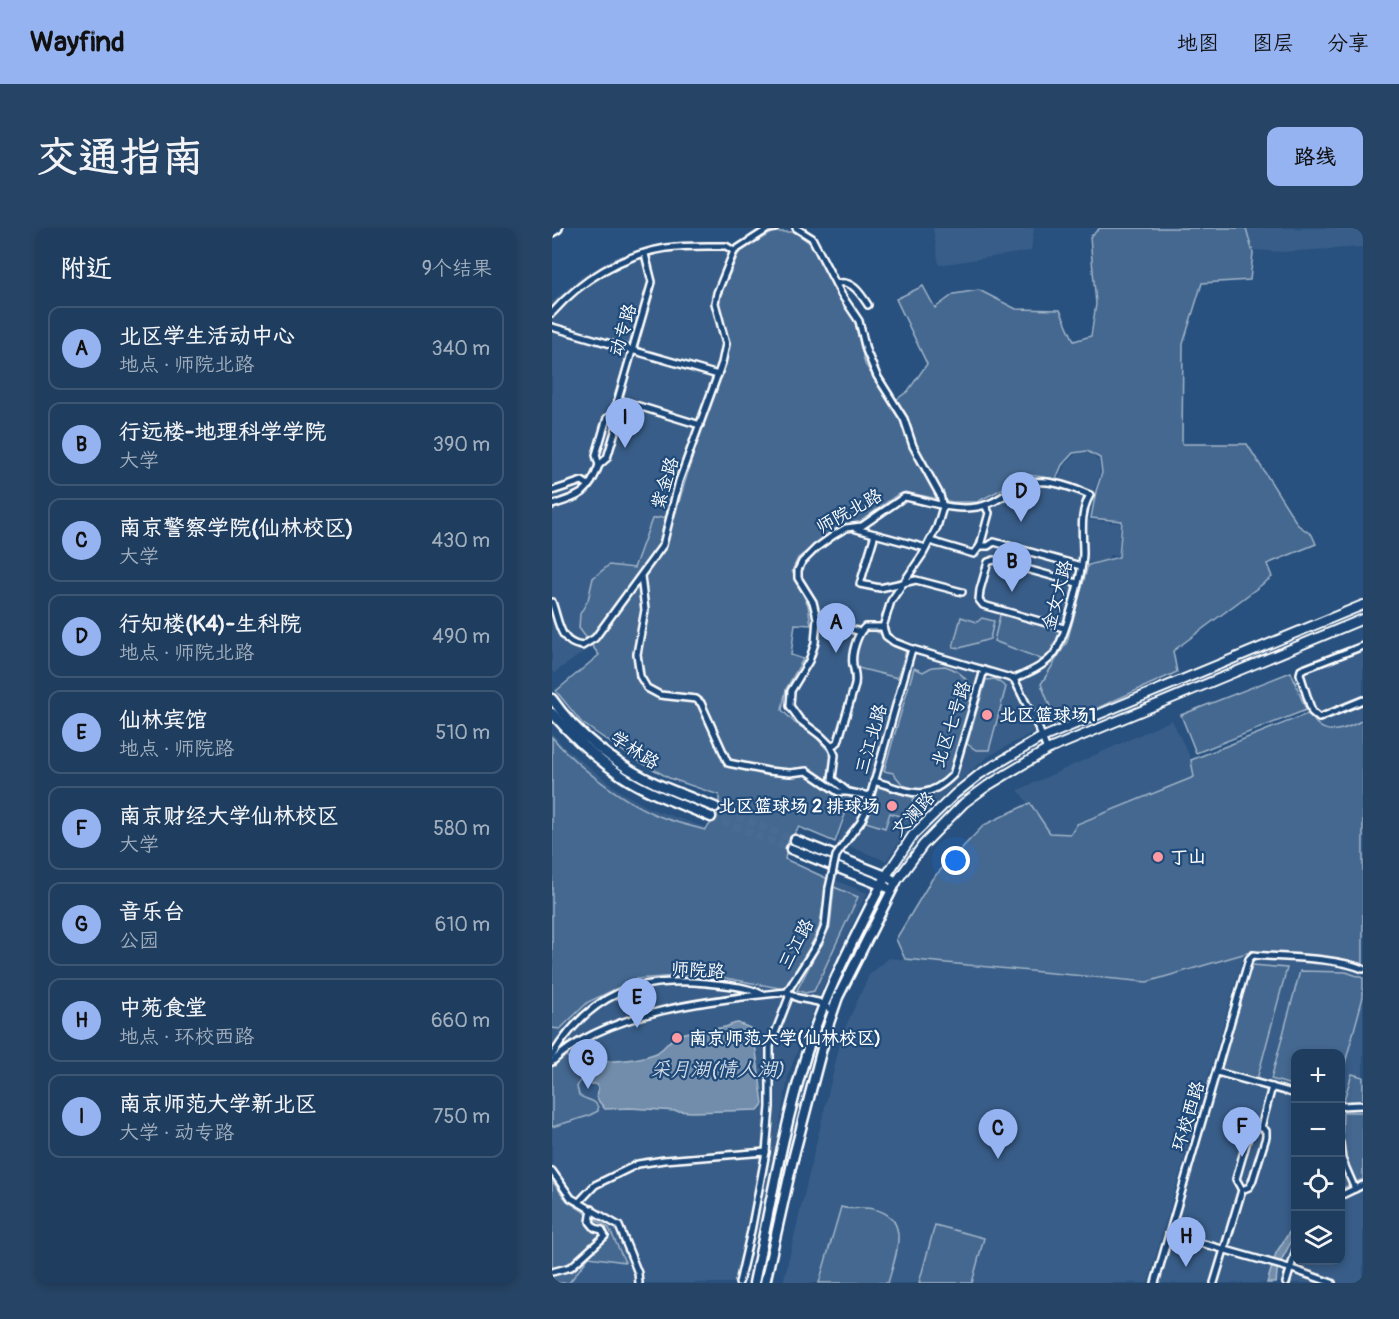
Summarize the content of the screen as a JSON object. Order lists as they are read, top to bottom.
{
  "streets": {
    "main road": ["学林路", "文澜路"],
    "street": [
      "动专路",
      "紫金路",
      "师院北路",
      "金女大路",
      "北区七号路",
      "三江北路",
      "三江路",
      "师院路",
      "环校西路"
    ]
  },
  "crossings": [
    ["师院北路", "金女大路"],
    ["北区七号路", "三江北路"],
    ["三江北路", "三江路"],
    ["文澜路", "师院路"],
    ["三江路", "师院路"]
  ],
  "water": ["采月湖(情人湖)"],
  "places": [
    "北区篮球场1",
    "北区篮球场 2 排球场",
    "丁山",
    "南京师范大学(仙林校区)"
  ],
  "page": {
    "header": "Wayfind",
    "nav": ["地图", "图层", "分享"],
    "buttons": "路线",
    "title": "交通指南",
    "heading": ["附近", "9个结果"],
    "list": [
      {
        "mark": "A",
        "name": "北区学生活动中心",
        "note": "地点 · 师院北路",
        "value": "340 m"
      },
      {
        "mark": "B",
        "name": "行远楼-地理科学学院",
        "note": "大学",
        "value": "390 m"
      },
      {
        "mark": "C",
        "name": "南京警察学院(仙林校区)",
        "note": "大学",
        "value": "430 m"
      },
      {
        "mark": "D",
        "name": "行知楼(K4)-生科院",
        "note": "地点 · 师院北路",
        "value": "490 m"
      },
      {
        "mark": "E",
        "name": "仙林宾馆",
        "note": "地点 · 师院路",
        "value": "510 m"
      },
      {
        "mark": "F",
        "name": "南京财经大学仙林校区",
        "note": "大学",
        "value": "580 m"
      },
      {
        "mark": "G",
        "name": "音乐台",
        "note": "公园",
        "value": "610 m"
      },
      {
        "mark": "H",
        "name": "中苑食堂",
        "note": "地点 · 环校西路",
        "value": "660 m"
      },
      {
        "mark": "I",
        "name": "南京师范大学新北区",
        "note": "大学 · 动专路",
        "value": "750 m"
      }
    ],
    "pins": [
      "I",
      "D",
      "B",
      "A",
      "E",
      "G",
      "F",
      "C",
      "H"
    ],
    "map_buttons": ["+", "−"]
  }
}
